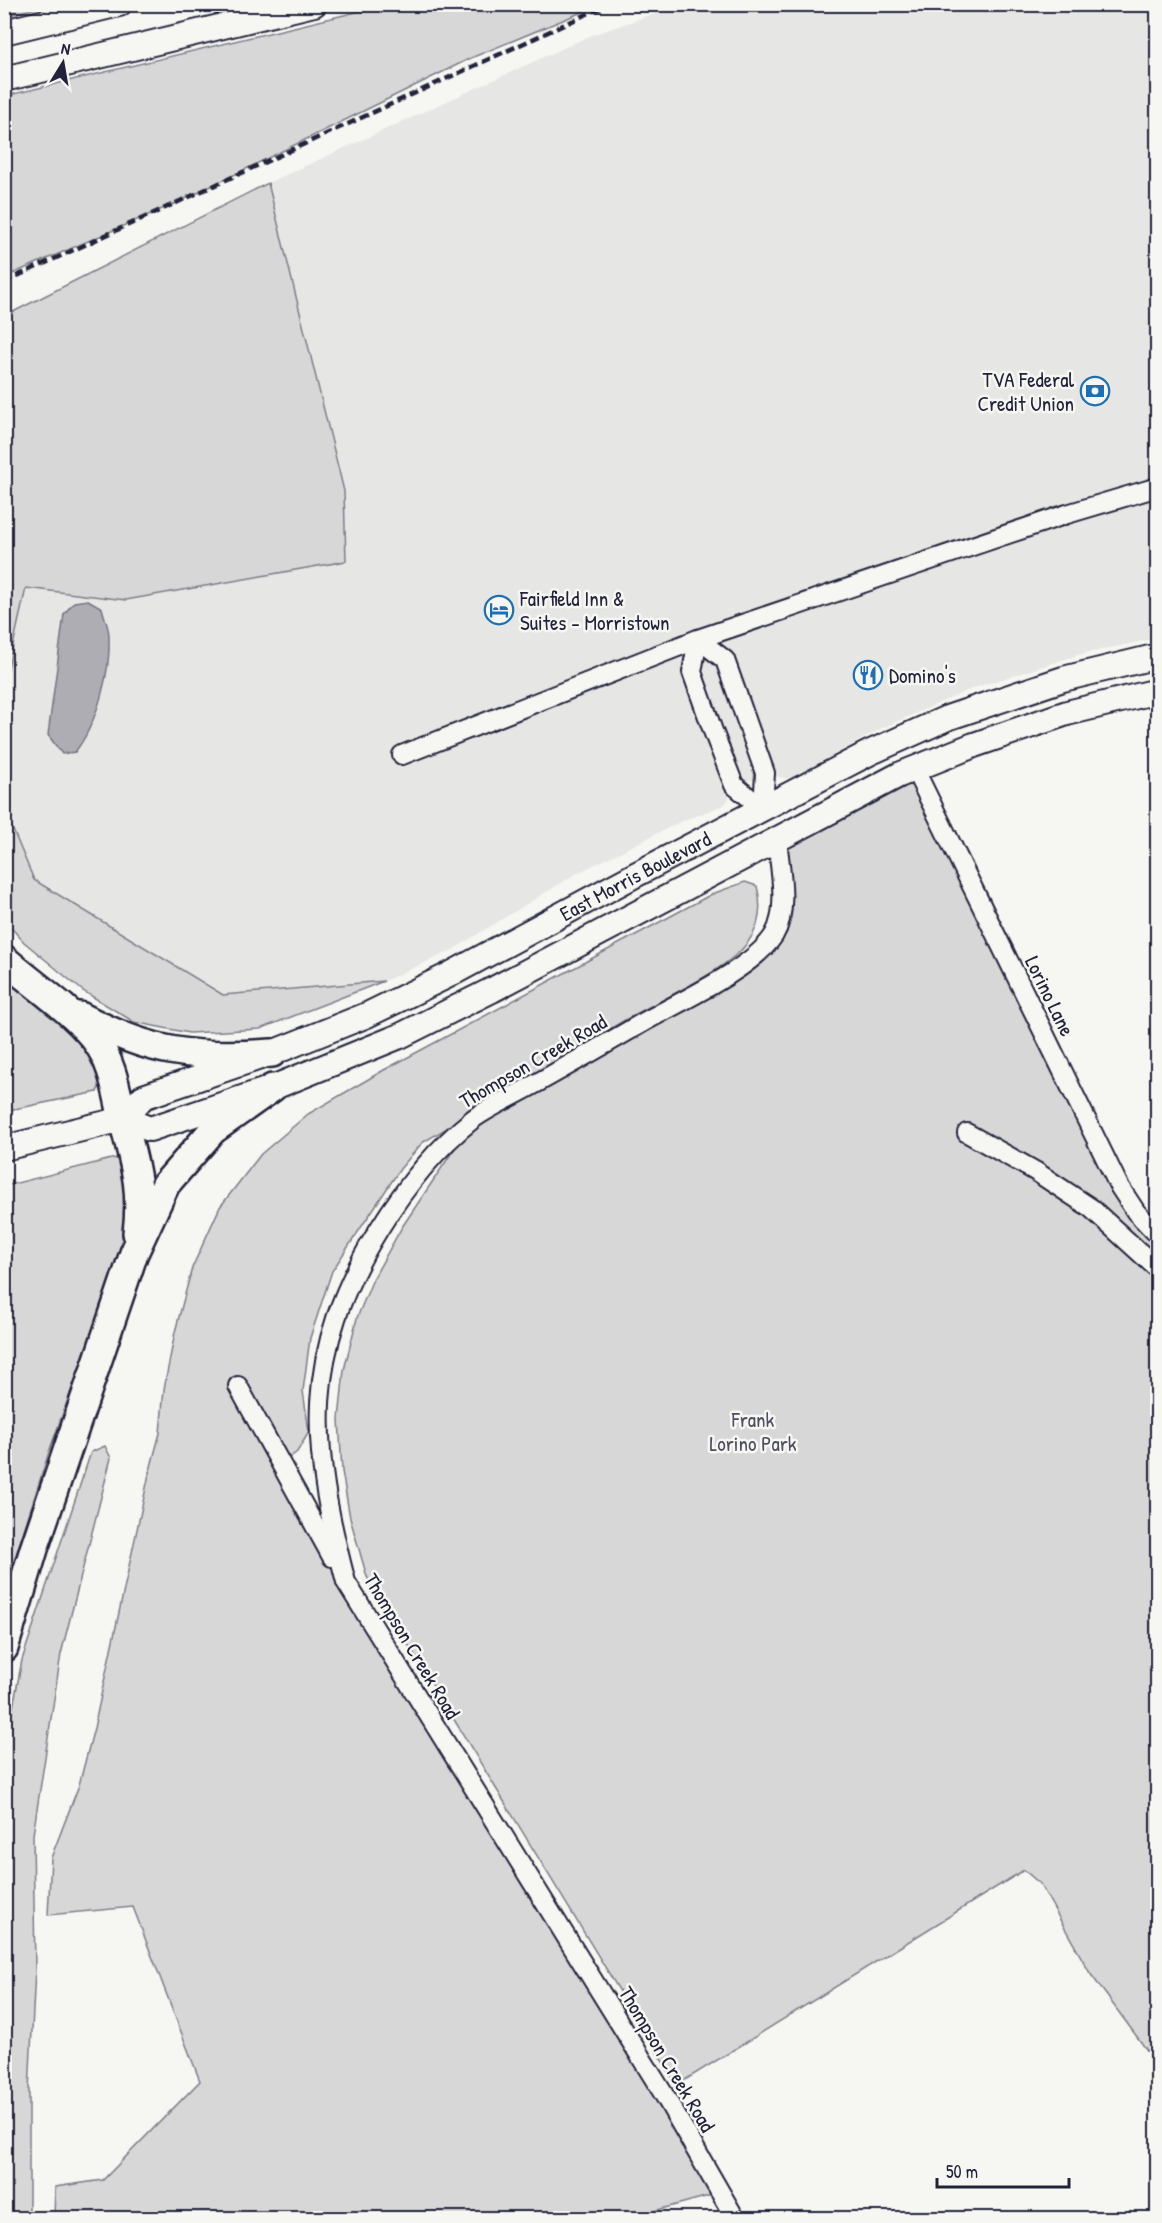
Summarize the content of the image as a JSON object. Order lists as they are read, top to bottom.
{
  "streets": {
    "main road": ["East Morris Boulevard"],
    "street": ["Lorino Lane", "Thompson Creek Road"]
  },
  "crossings": [
    ["East Morris Boulevard", "Lorino Lane"],
    ["East Morris Boulevard", "Thompson Creek Road"]
  ],
  "parks": ["Frank Lorino Park"],
  "places": {
    "bank": ["TVA Federal Credit Union"],
    "hotel": ["Fairfield Inn & Suites - Morristown"],
    "restaurant": ["Domino's"]
  },
  "scale_bar": "50 m",
  "north": "top"
}
